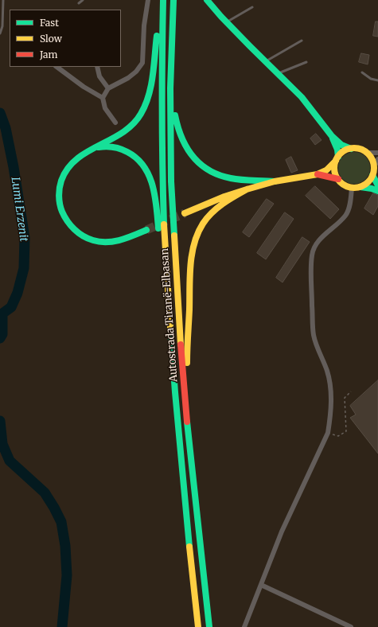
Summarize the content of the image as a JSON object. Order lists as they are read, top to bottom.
{
  "streets": {
    "main road": ["Autostrada Tiranë-Elbasan"]
  },
  "water": ["Lumi Erzenit"],
  "legend": ["Fast", "Slow", "Jam"]
}
